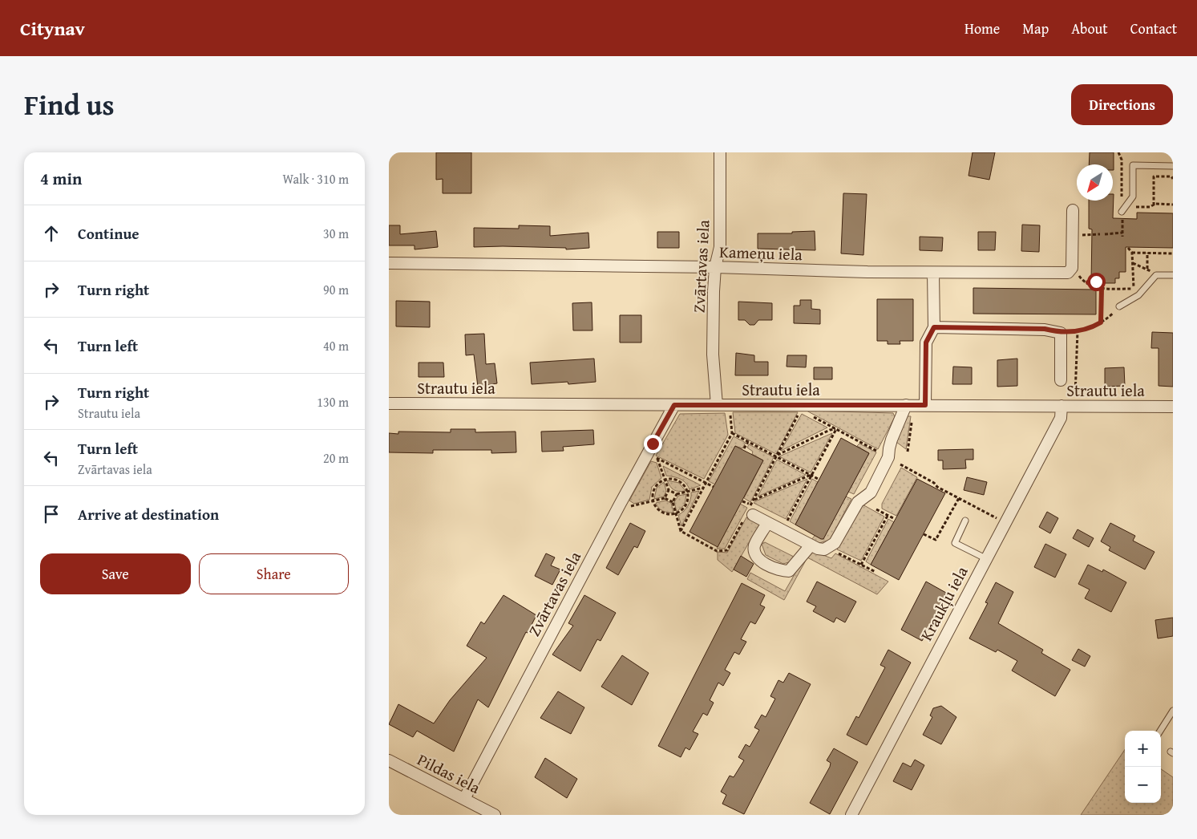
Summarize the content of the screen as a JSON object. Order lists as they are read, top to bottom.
{
  "streets": {
    "street": [
      "Kameņu iela",
      "Zvārtavas iela",
      "Strautu iela",
      "Kraukļu iela",
      "Pildas iela"
    ]
  },
  "crossings": [
    ["Kameņu iela", "Zvārtavas iela"],
    ["Zvārtavas iela", "Strautu iela"],
    ["Zvārtavas iela", "Pildas iela"],
    ["Strautu iela", "Kraukļu iela"]
  ],
  "north": "bottom left",
  "page": {
    "header": "Citynav",
    "nav": [
      "Home",
      "Map",
      "About",
      "Contact"
    ],
    "title": "Find us",
    "buttons": [
      "Directions",
      ["Save", "Share"]
    ],
    "heading": ["4 min", "Walk · 310 m"],
    "list": [
      ["Continue", "30 m"],
      ["Turn right", "90 m"],
      ["Turn left", "40 m"],
      ["Turn right", "Strautu iela", "130 m"],
      ["Turn left", "Zvārtavas iela", "20 m"],
      "Arrive at destination"
    ],
    "map_buttons": ["+", "−"]
  }
}
